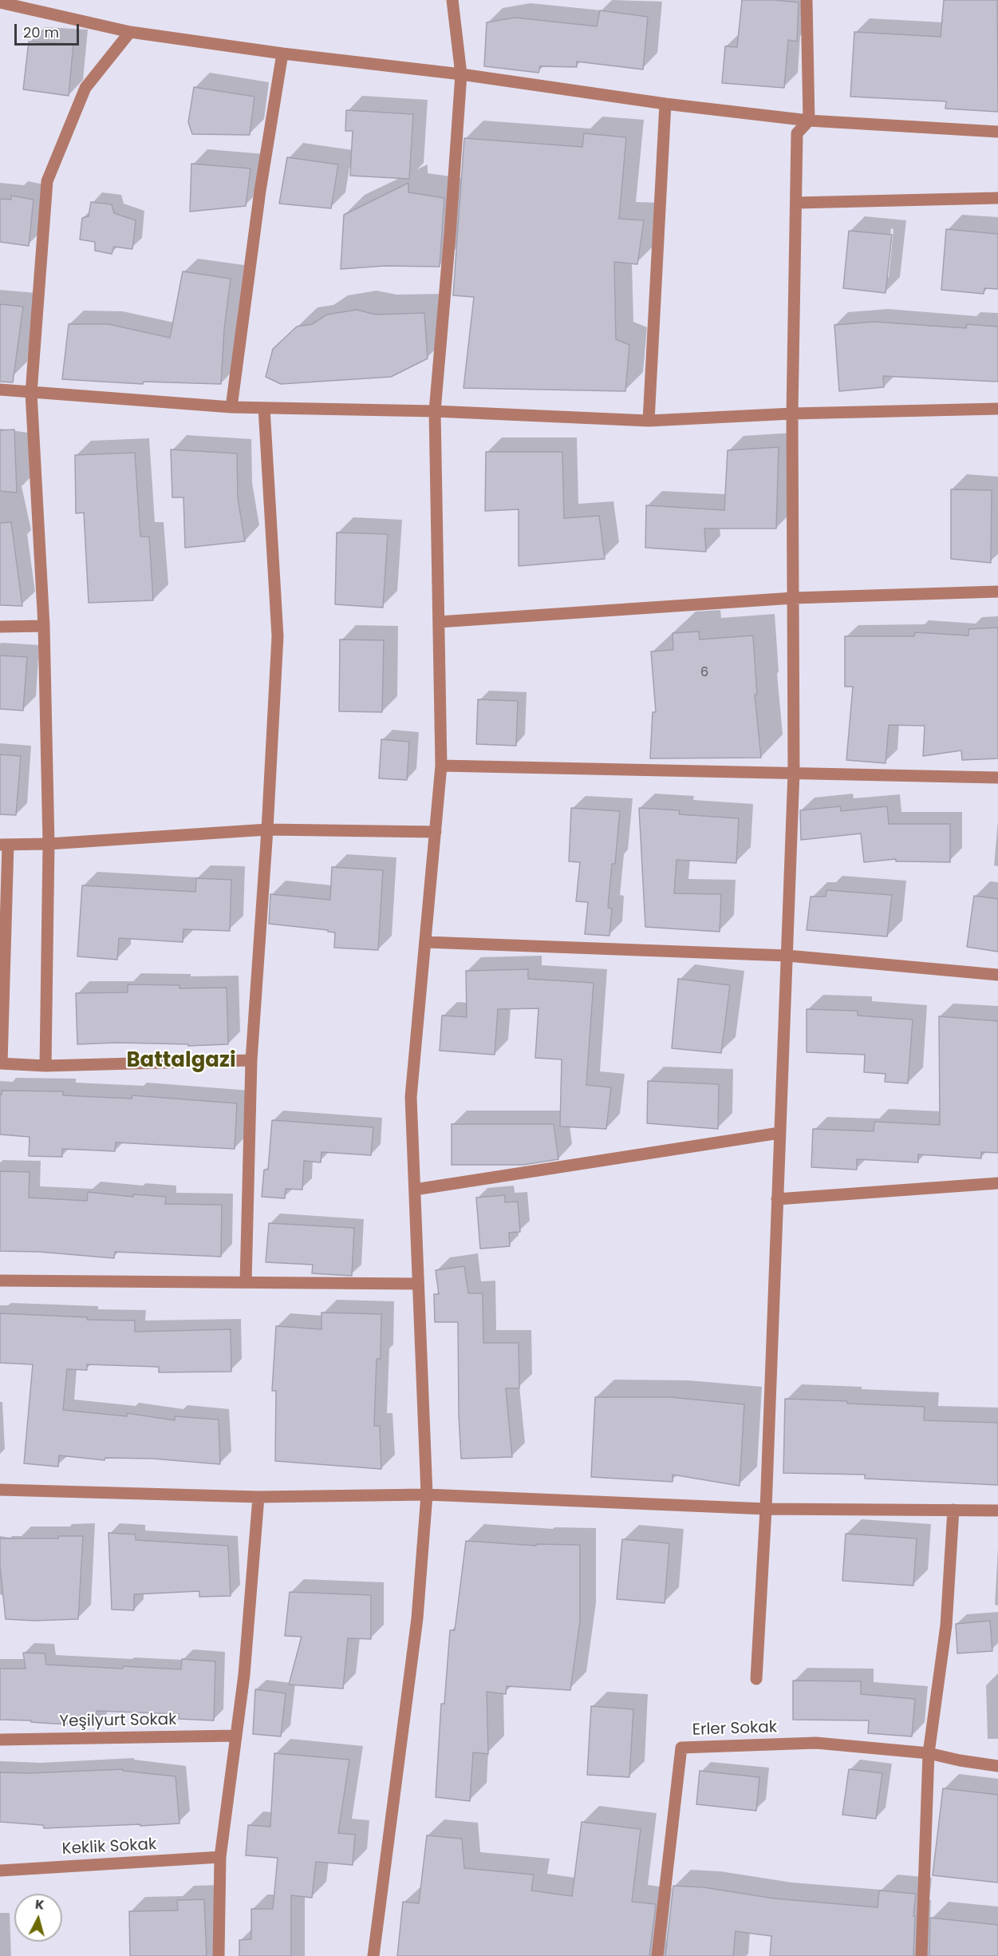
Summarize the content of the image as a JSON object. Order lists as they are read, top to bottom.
{
  "streets": {
    "street": ["Yeşilyurt Sokak", "Erler Sokak", "Keklik Sokak"]
  },
  "districts": ["Battalgazi"],
  "house_numbers": ["6"],
  "scale_bar": "20 m",
  "north": "top"
}
